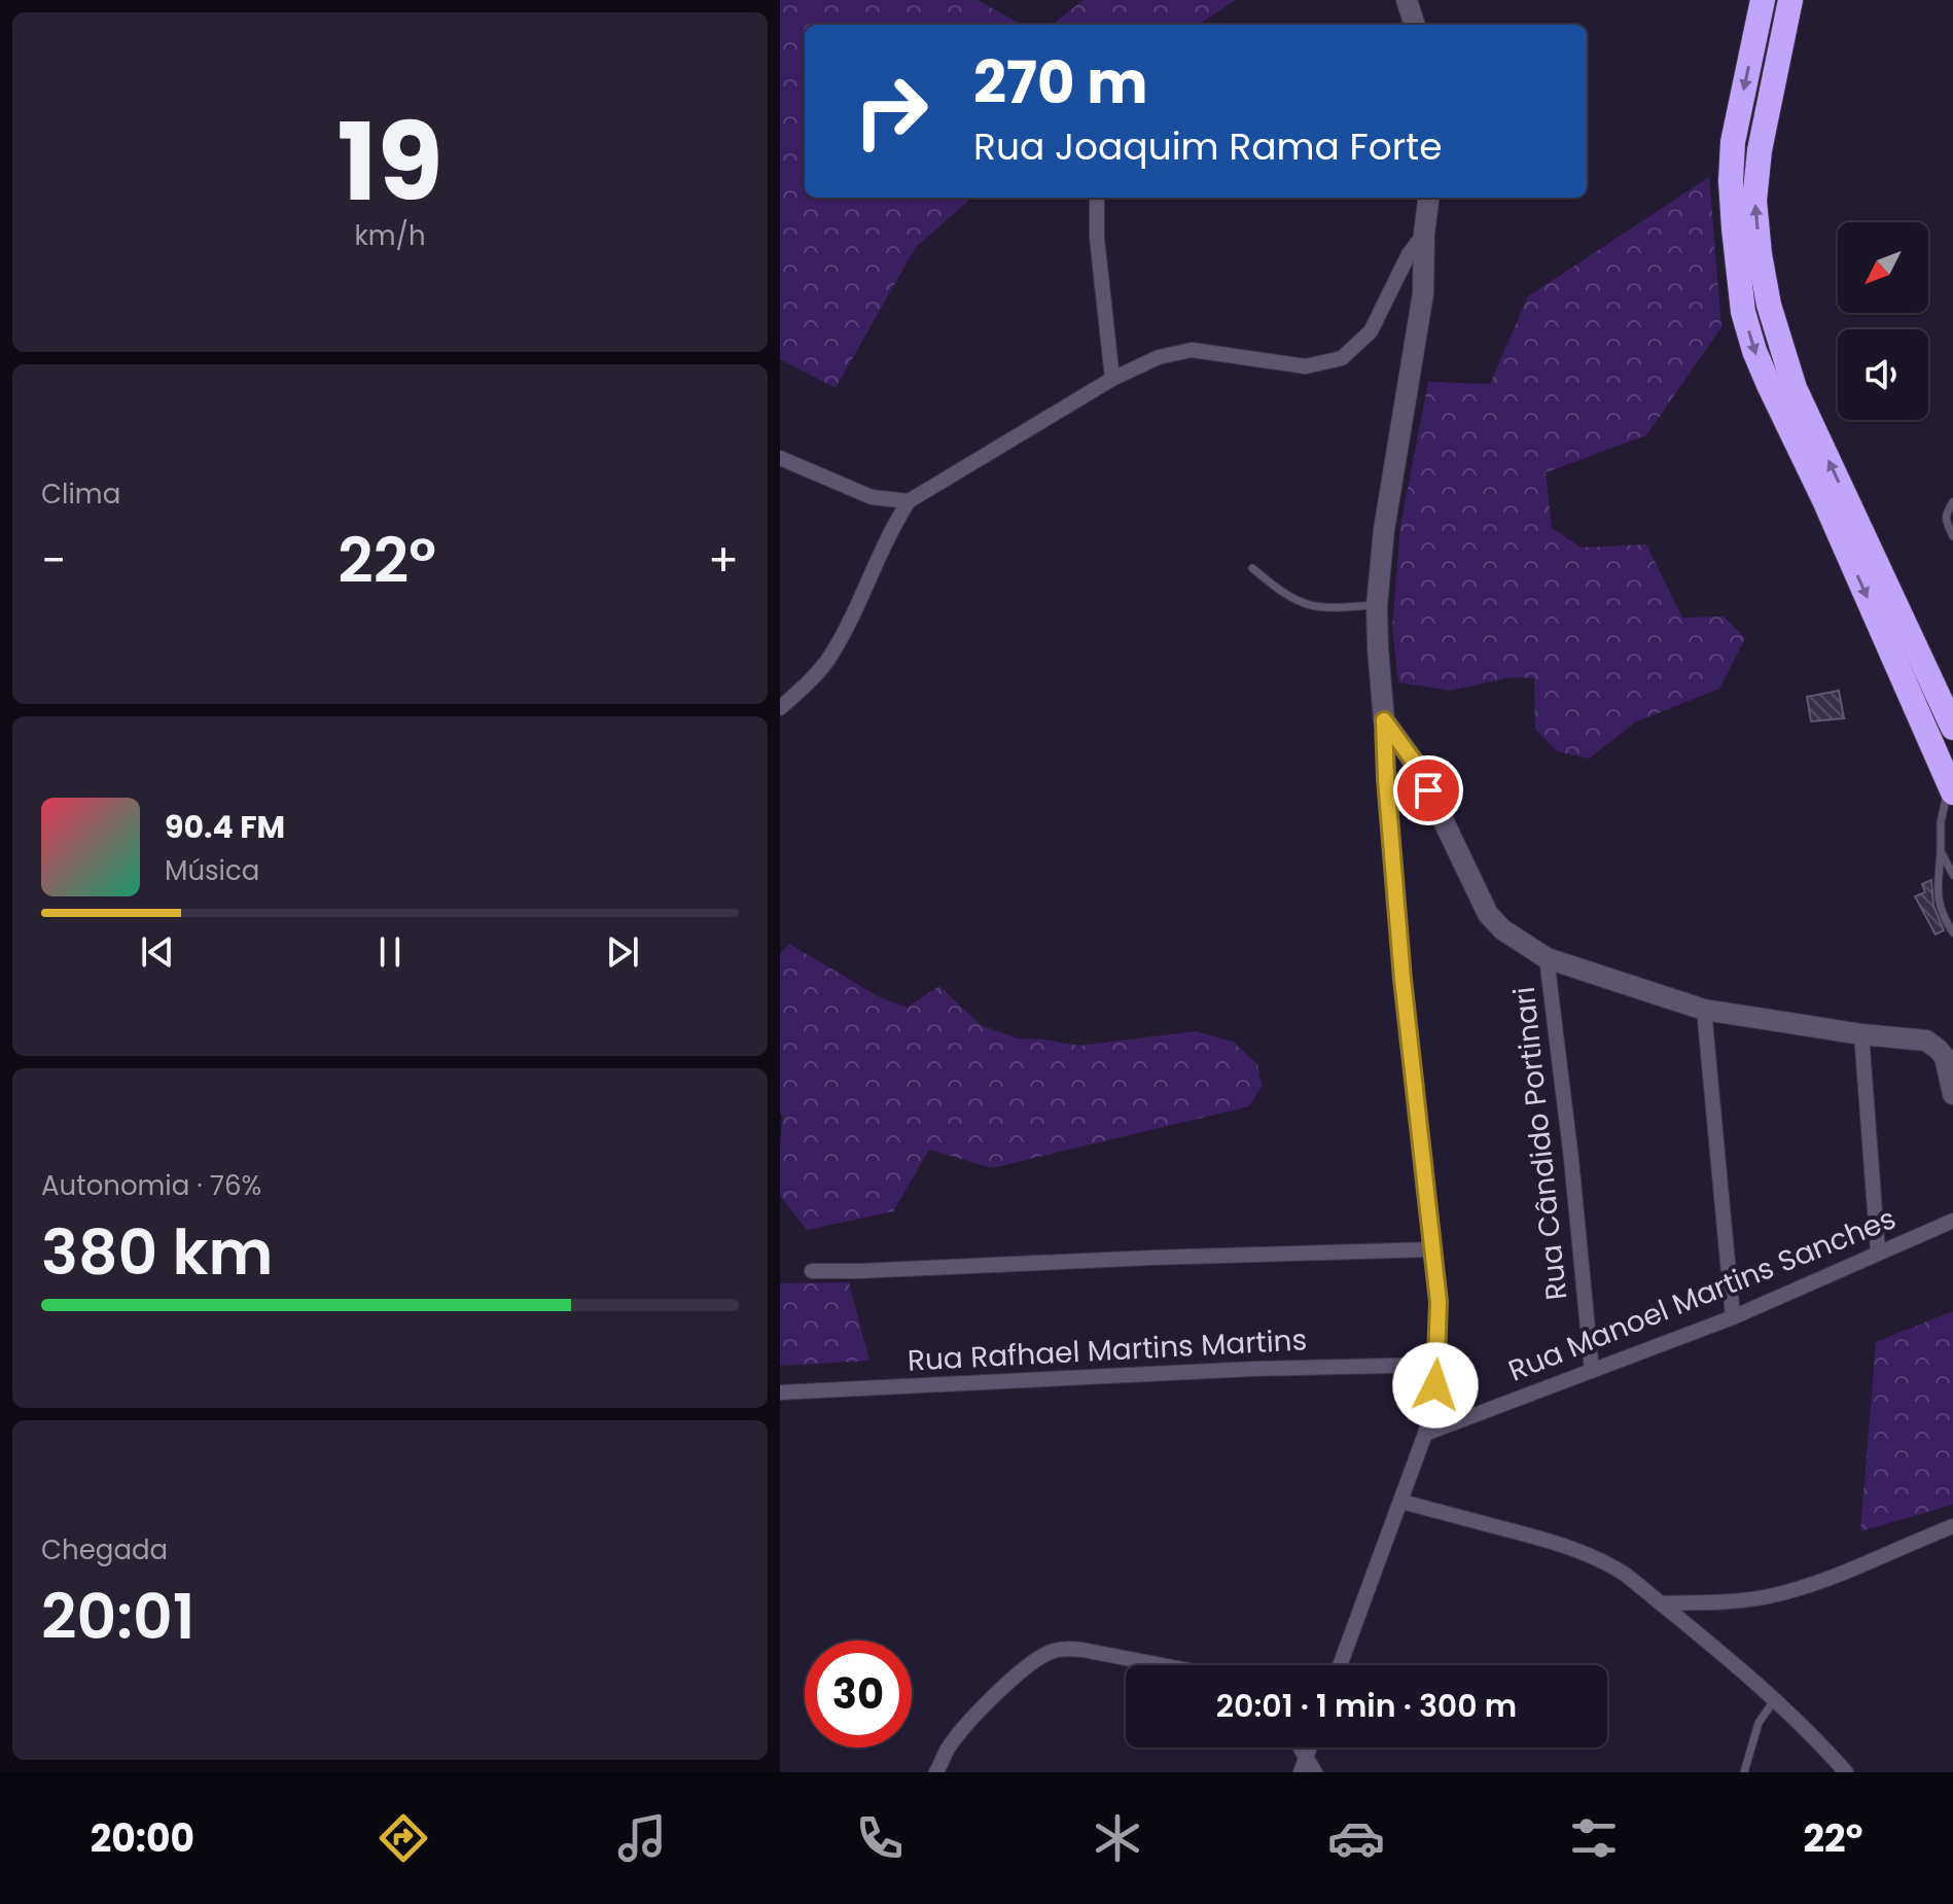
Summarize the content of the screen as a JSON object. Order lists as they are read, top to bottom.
{
  "streets": {
    "street": ["Rua Cândido Portinari", "Rua Manoel Martins Sanches", "Rua Rafhael Martins Martins"]
  },
  "crossings": [
    ["Rua Cândido Portinari", "Rua Manoel Martins Sanches"]
  ],
  "north": "bottom left",
  "page": {
    "tile": [
      ["19", "km/h"],
      "Clima",
      ["Autonomia · 76%", "380 km"],
      ["Chegada", "20:01"]
    ],
    "turn": ["270 m", "Rua Joaquim Rama Forte"],
    "heat": ["−", "22°", "+"],
    "song": ["90.4 FM", "Música"],
    "limit": "30",
    "trip": "20:01 · 1 min · 300 m",
    "tabs": ["20:00", "22°"]
  }
}
